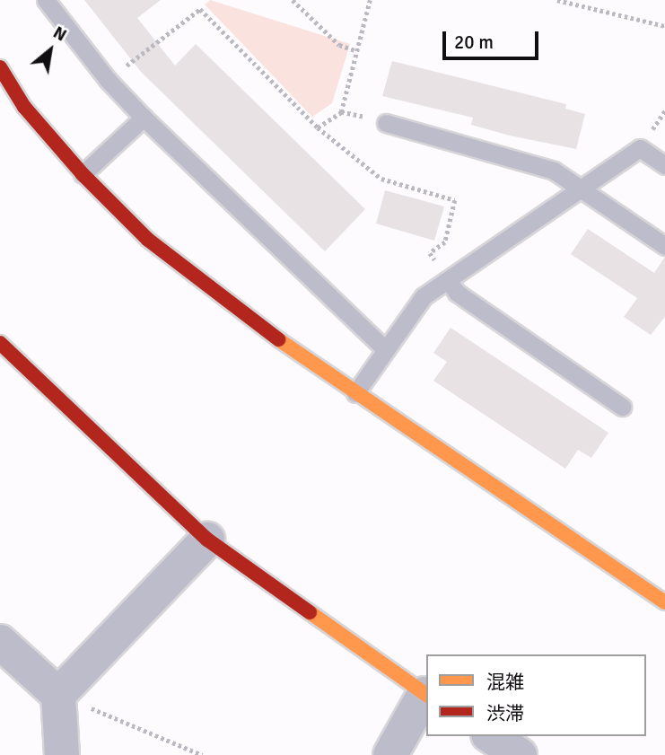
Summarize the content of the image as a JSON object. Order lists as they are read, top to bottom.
{
  "legend": ["混雑", "渋滞"],
  "scale_bar": "20 m",
  "north": "top right"
}
